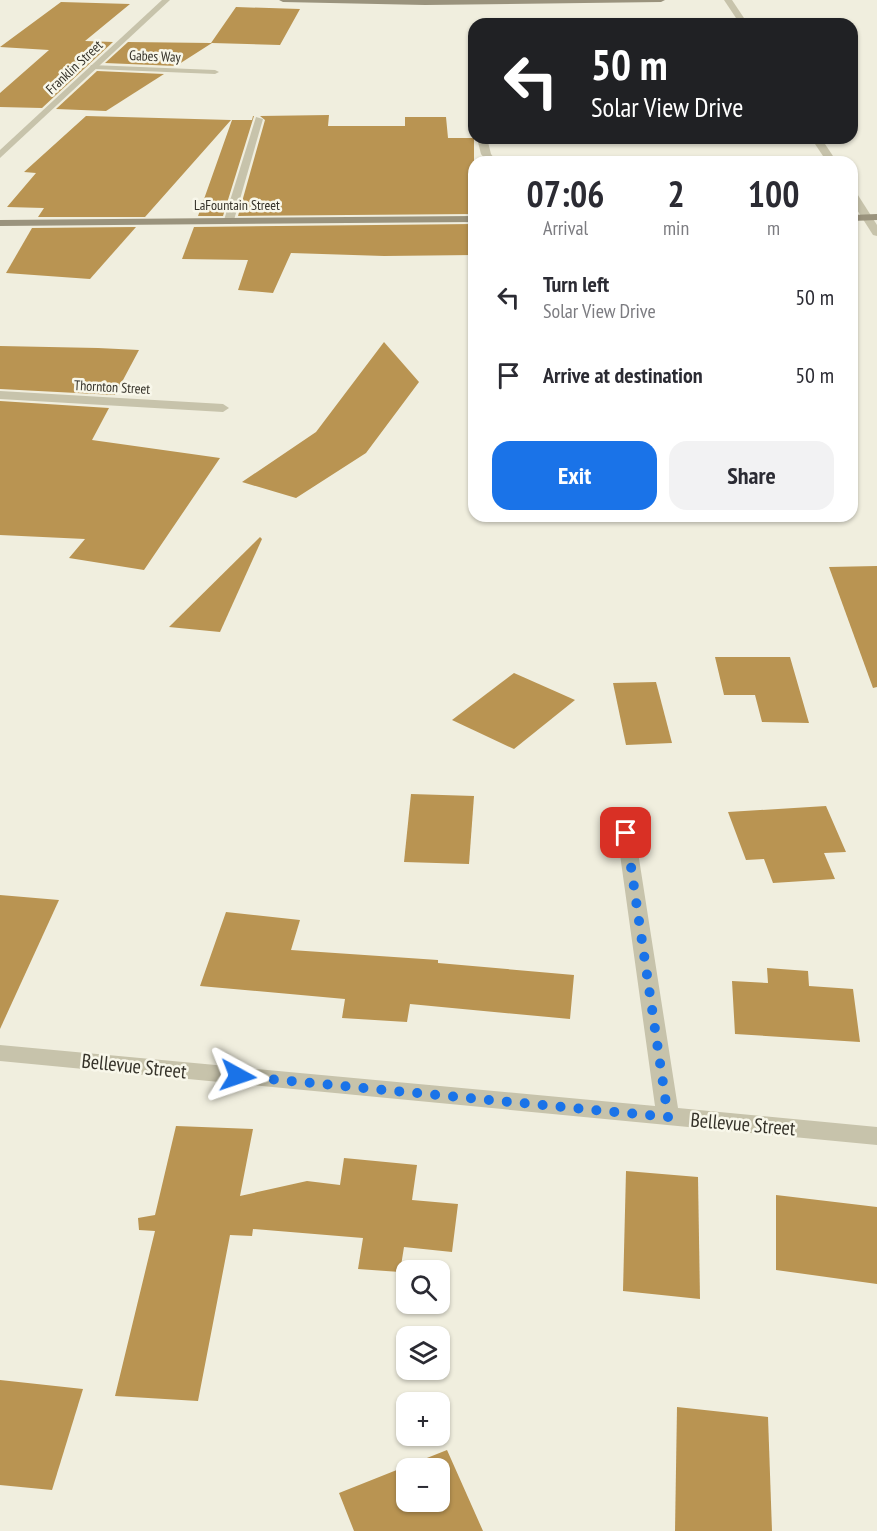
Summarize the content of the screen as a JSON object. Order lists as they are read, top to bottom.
{
  "streets": {
    "street": [
      "Gabes Way",
      "Franklin Street",
      "LaFountain Street",
      "Thornton Street",
      "Bellevue Street"
    ]
  },
  "crossings": [
    ["Gabes Way", "Franklin Street"]
  ],
  "page": {
    "turn": ["50 m", "Solar View Drive"],
    "eta": [
      "07:06",
      "Arrival",
      "2",
      "min",
      "100",
      "m"
    ],
    "list": [
      {
        "name": "Turn left",
        "note": "Solar View Drive",
        "value": "50 m"
      },
      {
        "name": "Arrive at destination",
        "value": "50 m"
      }
    ],
    "buttons": ["Exit", "Share"],
    "map_buttons": ["+", "−"]
  }
}
